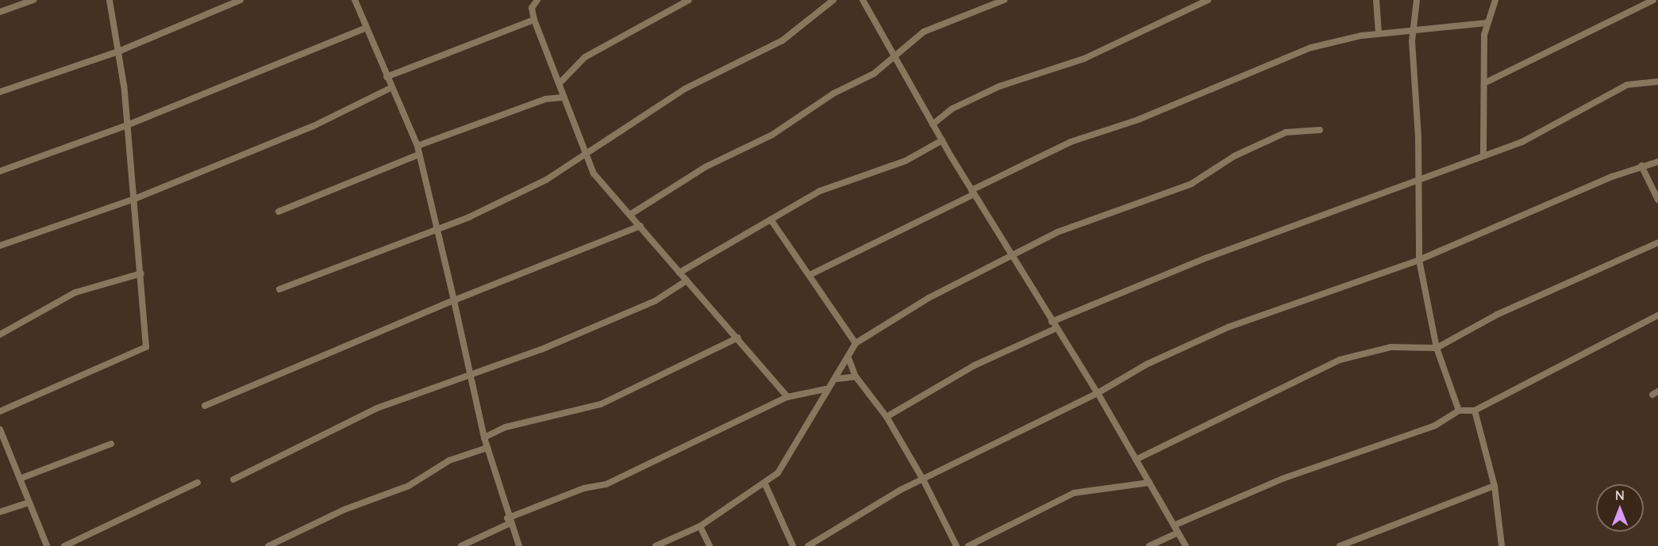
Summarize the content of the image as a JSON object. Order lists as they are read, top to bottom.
{
  "north": "top"
}
